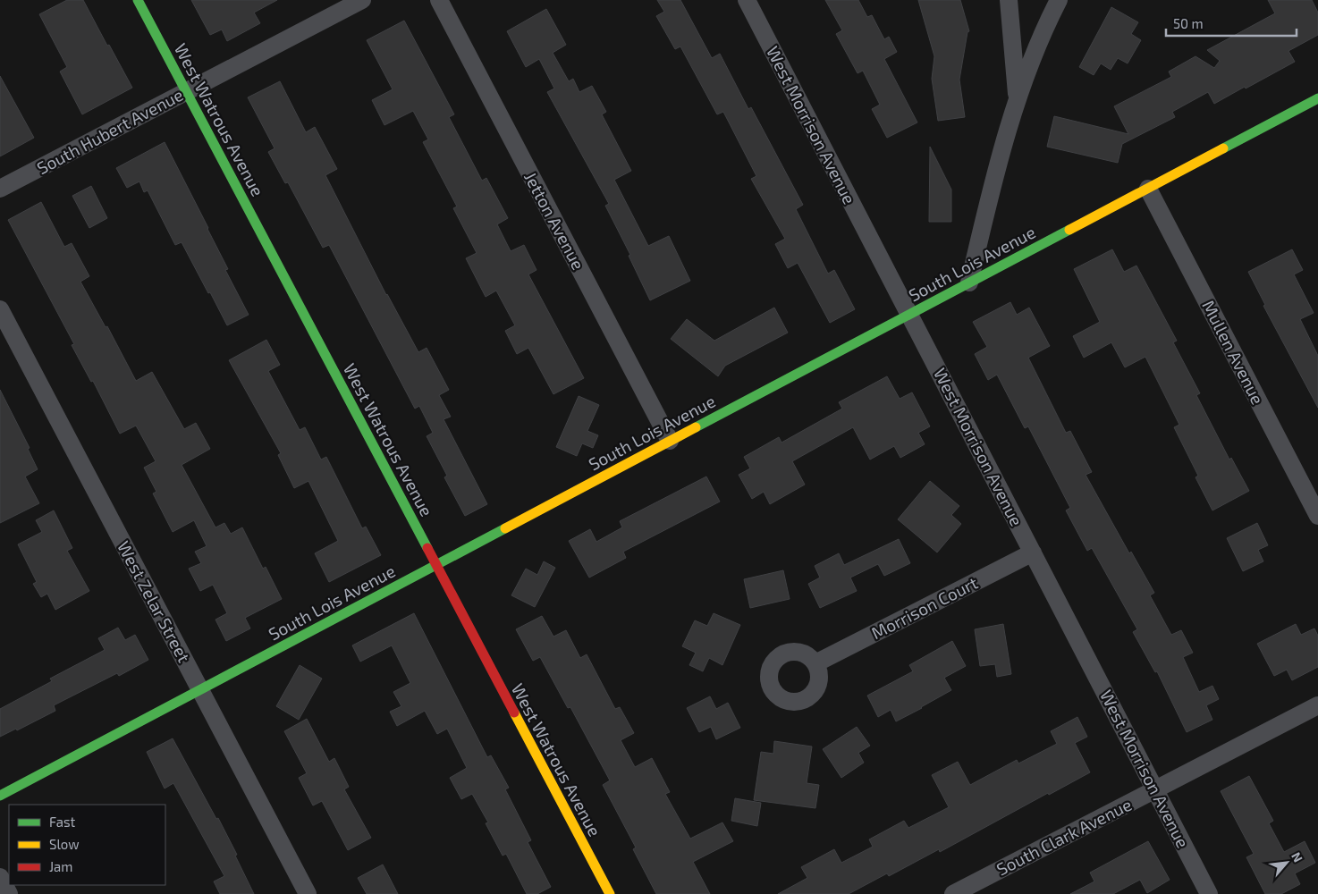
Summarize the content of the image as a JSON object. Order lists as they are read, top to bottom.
{
  "streets": {
    "street": [
      "West Watrous Avenue",
      "West Morrison Avenue",
      "South Hubert Avenue",
      "Jetton Avenue",
      "South Lois Avenue",
      "Mullen Avenue",
      "West Zelar Street",
      "Morrison Court",
      "South Clark Avenue"
    ]
  },
  "crossings": [
    ["West Watrous Avenue", "South Hubert Avenue"],
    ["West Watrous Avenue", "South Lois Avenue"],
    ["West Morrison Avenue", "South Lois Avenue"],
    ["West Morrison Avenue", "Morrison Court"],
    ["West Morrison Avenue", "South Clark Avenue"],
    ["Jetton Avenue", "South Lois Avenue"],
    ["South Lois Avenue", "Mullen Avenue"],
    ["South Lois Avenue", "West Zelar Street"]
  ],
  "legend": ["Fast", "Slow", "Jam"],
  "scale_bar": "50 m",
  "north": "top right"
}
